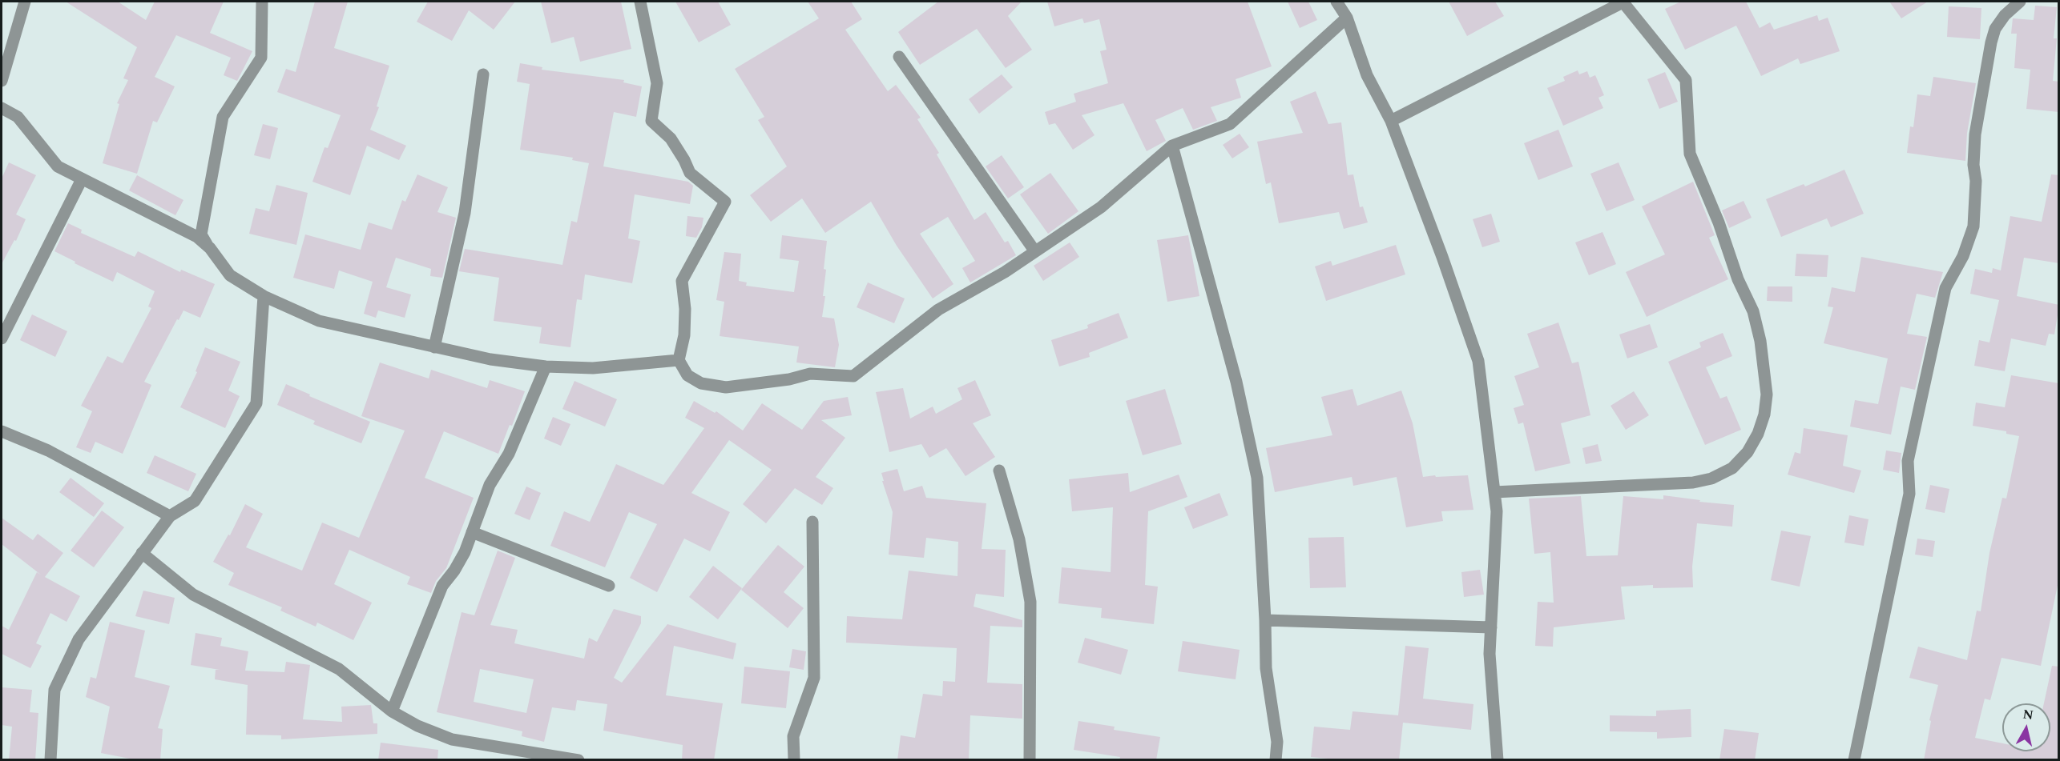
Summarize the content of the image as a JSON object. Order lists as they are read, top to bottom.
{
  "north": "top"
}
